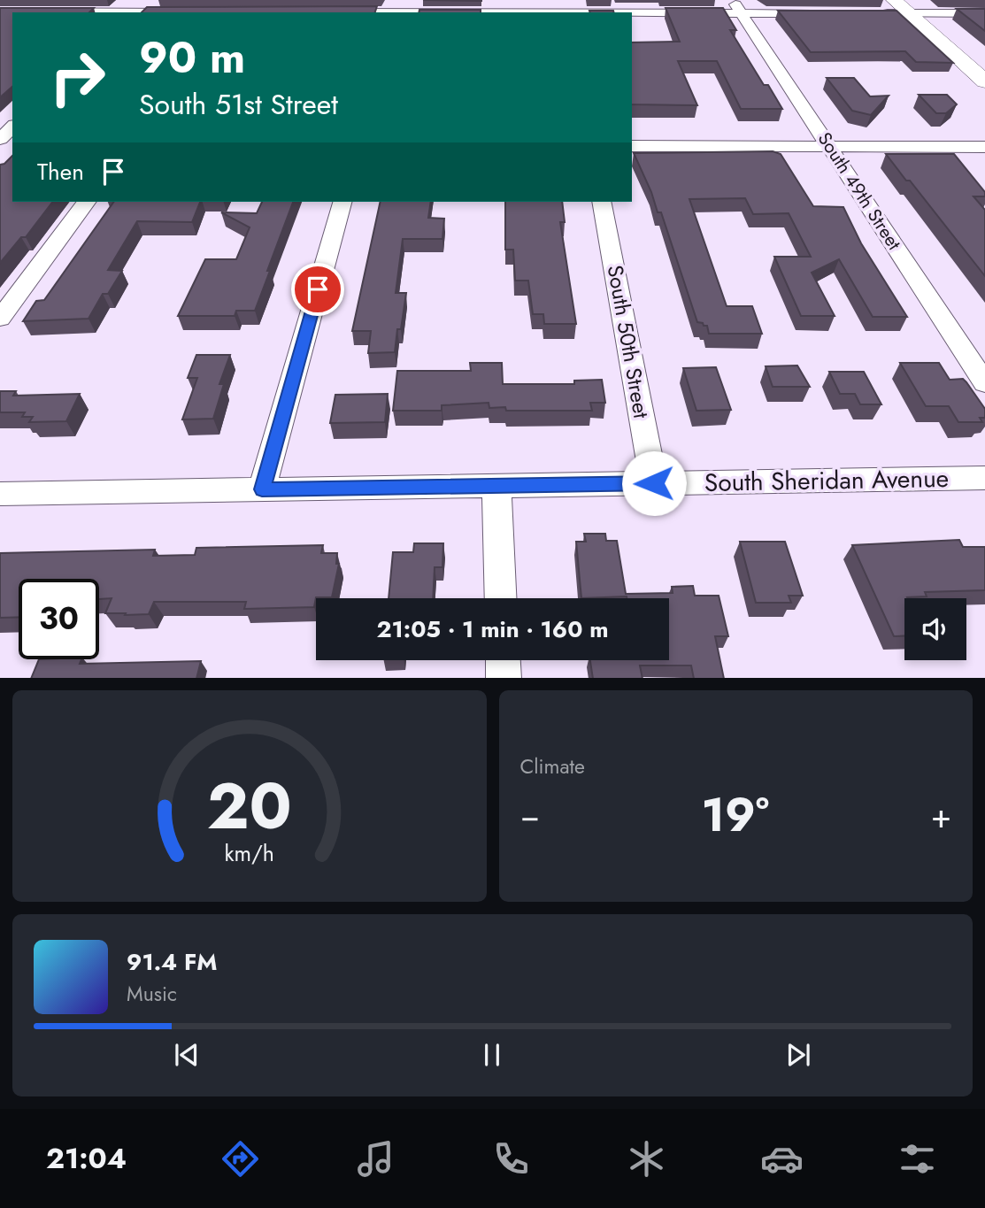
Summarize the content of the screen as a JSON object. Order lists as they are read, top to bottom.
{
  "streets": {
    "street": ["South 49th Street", "South 50th Street", "South Sheridan Avenue"]
  },
  "crossings": [
    ["South 50th Street", "South Sheridan Avenue"]
  ],
  "page": {
    "turn": ["90 m", "South 51st Street"],
    "then": "Then",
    "limit": "30",
    "trip": "21:05 · 1 min · 160 m",
    "tile": "Climate",
    "heat": ["−", "19°", "+"],
    "song": ["91.4 FM", "Music"],
    "tabs": "21:04",
    "gauge": ["20", "km/h"]
  }
}
